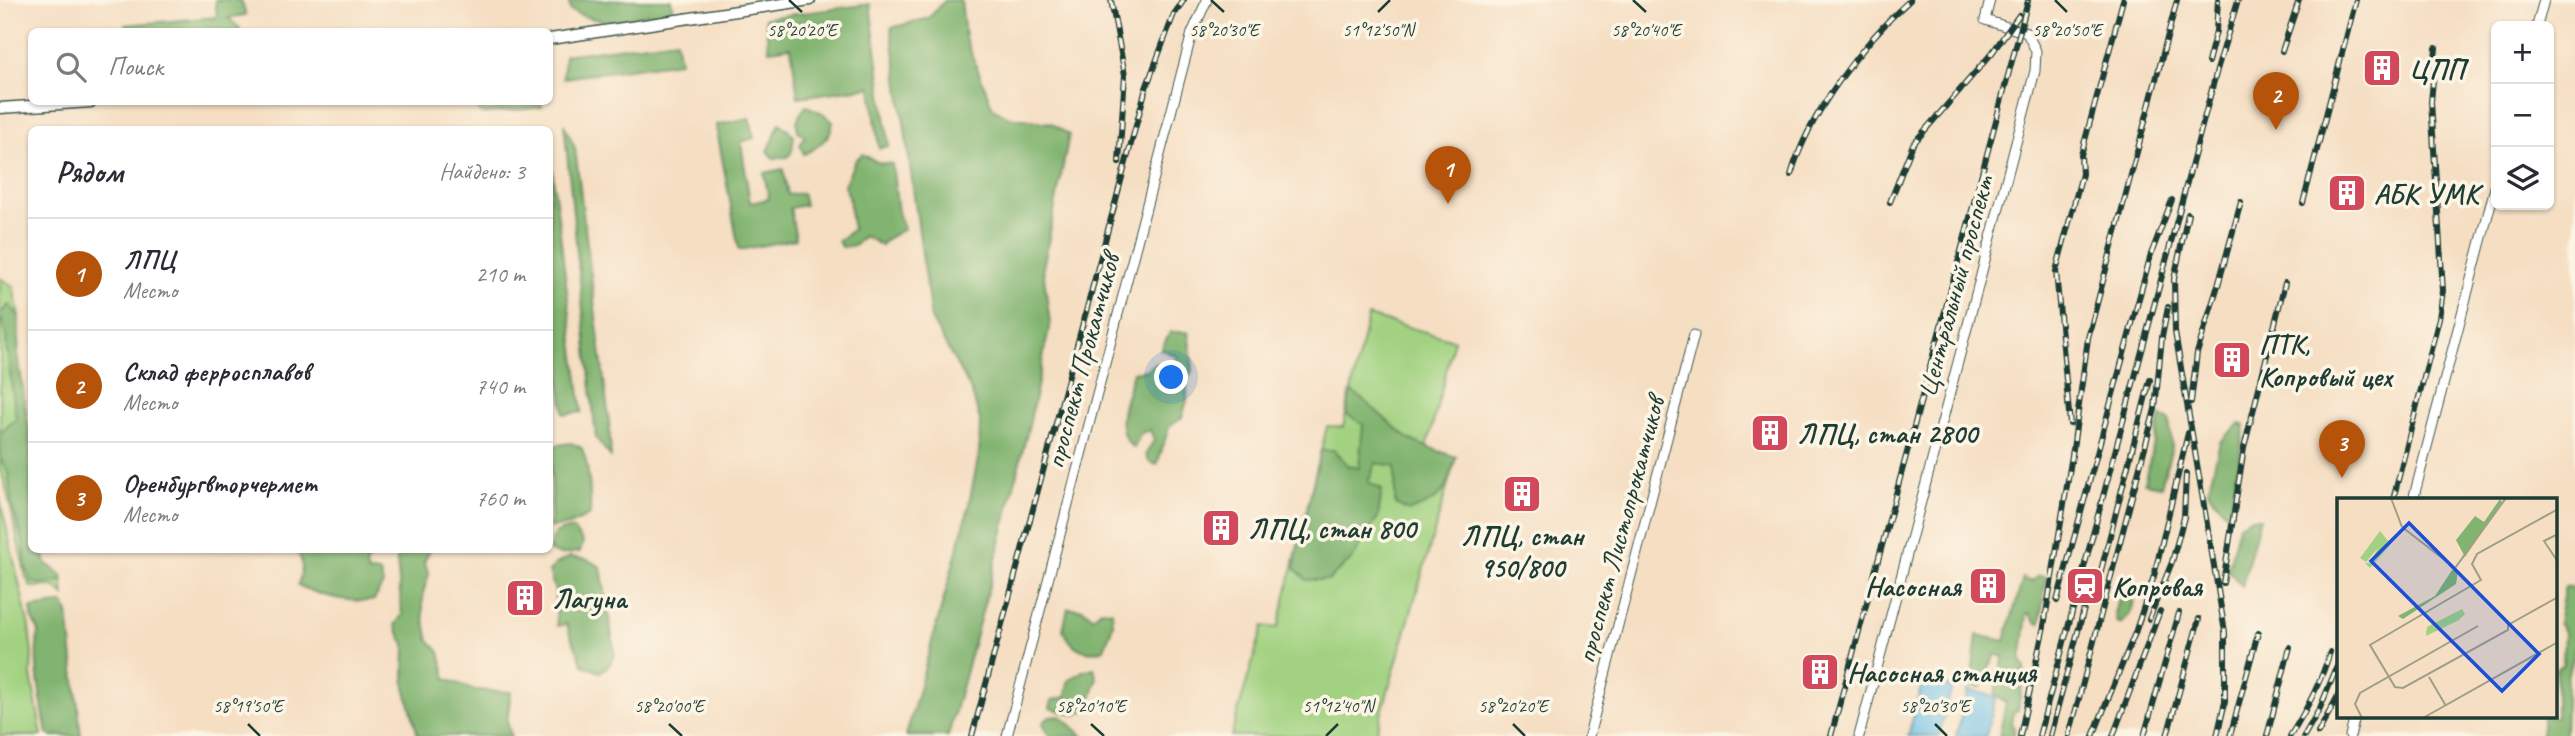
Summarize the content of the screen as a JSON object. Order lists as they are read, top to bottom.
{
  "streets": {
    "street": ["Центральный проспект", "проспект Прокатчиков", "проспект Листопрокатчиков"]
  },
  "places": {
    "building": [
      "ЦПП",
      "АБК УМК",
      "ПТК, Копровый цех",
      "ЛПЦ, стан 2800",
      "ЛПЦ, стан 950/800",
      "ЛПЦ, стан 800",
      "Насосная",
      "Лагуна",
      "Насосная станция"
    ],
    "station": ["Копровая"]
  },
  "page": {
    "map_buttons": ["+", "−"],
    "search": "Поиск",
    "pins": ["2", "1", "3"],
    "heading": ["Рядом", "Найдено: 3"],
    "list": [
      {
        "mark": "1",
        "name": "ЛПЦ",
        "note": "Место",
        "value": "210 m"
      },
      {
        "mark": "2",
        "name": "Склад ферросплавов",
        "note": "Место",
        "value": "740 m"
      },
      {
        "mark": "3",
        "name": "Оренбургвторчермет",
        "note": "Место",
        "value": "760 m"
      }
    ]
  },
  "coordinates": [
    "58°20'20\"E",
    "58°20'30\"E",
    "58°20'40\"E",
    "58°20'50\"E",
    "51°12'50\"N",
    "58°19'50\"E",
    "58°20'00\"E",
    "58°20'10\"E",
    "51°12'40\"N"
  ]
}
